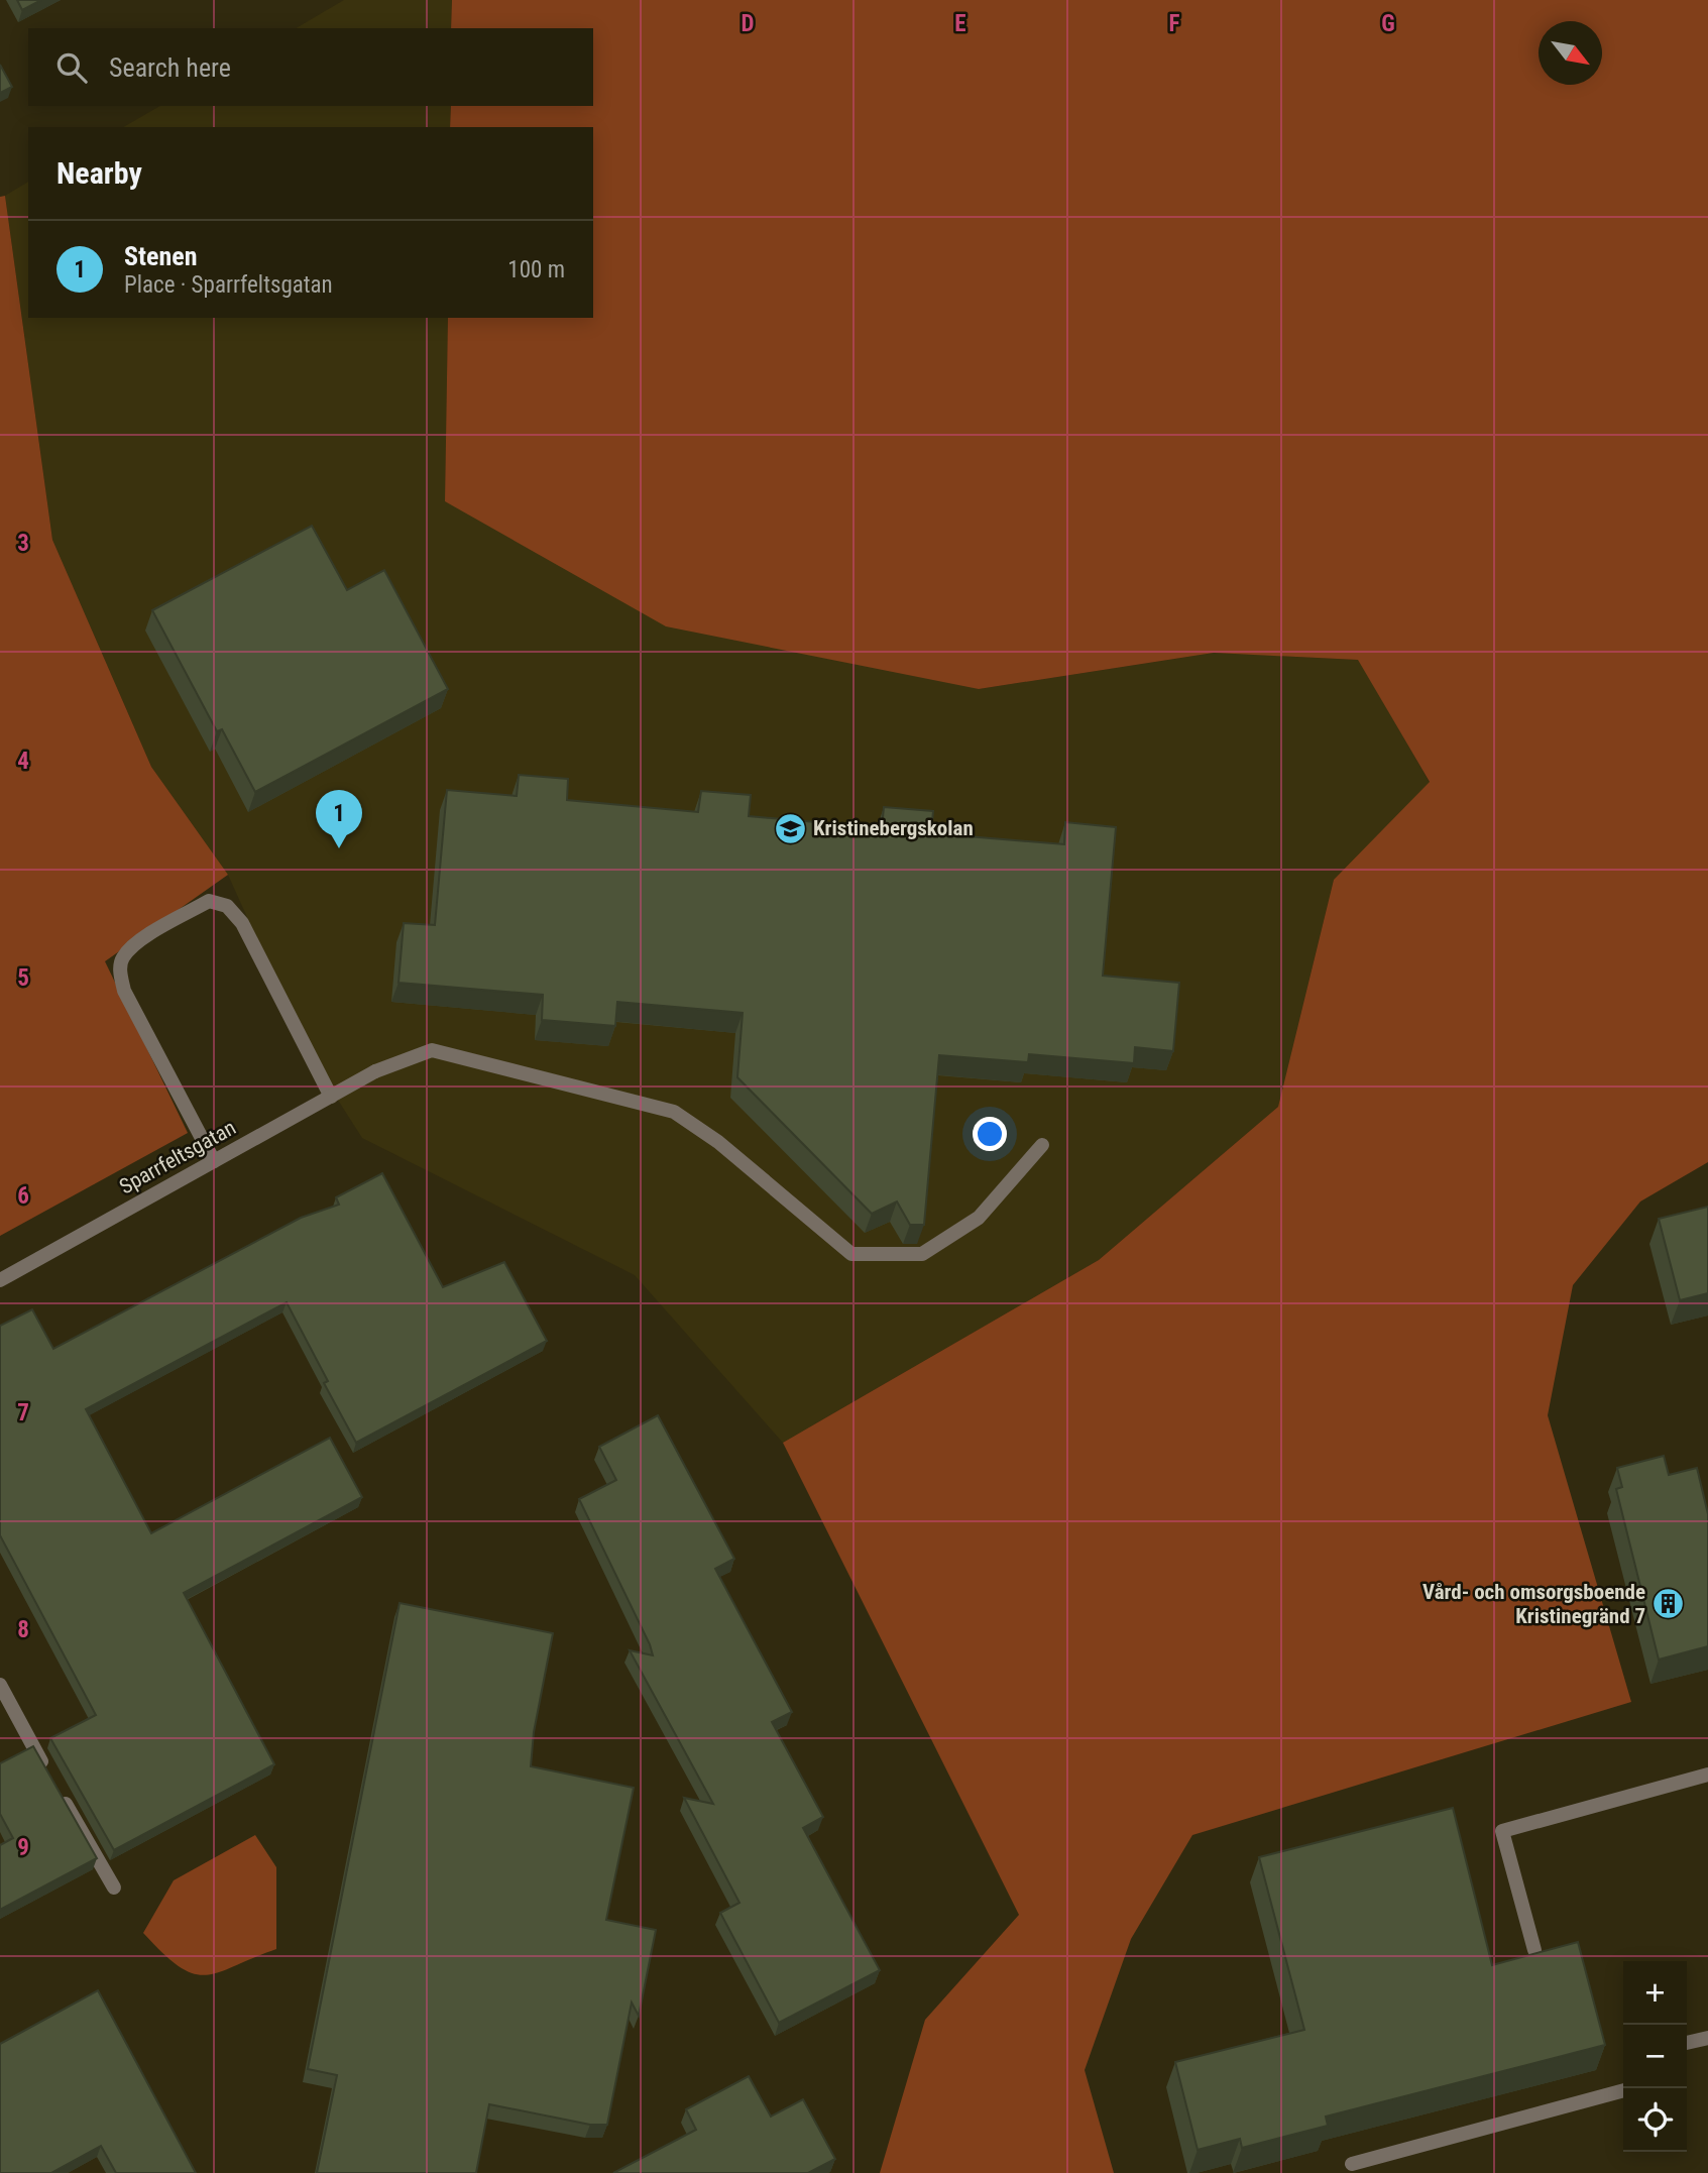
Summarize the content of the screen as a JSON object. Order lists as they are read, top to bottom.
{
  "streets": {
    "street": ["Sparrfeltsgatan"]
  },
  "places": {
    "school or university": ["Kristinebergskolan"],
    "building": ["Vård- och omsorgsboende Kristinegränd 7"]
  },
  "north": "bottom right",
  "page": {
    "search": "Search here",
    "heading": "Nearby",
    "list": [
      {
        "mark": "1",
        "name": "Stenen",
        "note": "Place · Sparrfeltsgatan",
        "value": "100 m"
      }
    ],
    "pins": "1",
    "map_buttons": ["+", "−"]
  },
  "grid": {
    "columns": [
      "D",
      "E",
      "F",
      "G"
    ],
    "rows": [
      "3",
      "4",
      "5",
      "6",
      "7",
      "8",
      "9"
    ]
  }
}
